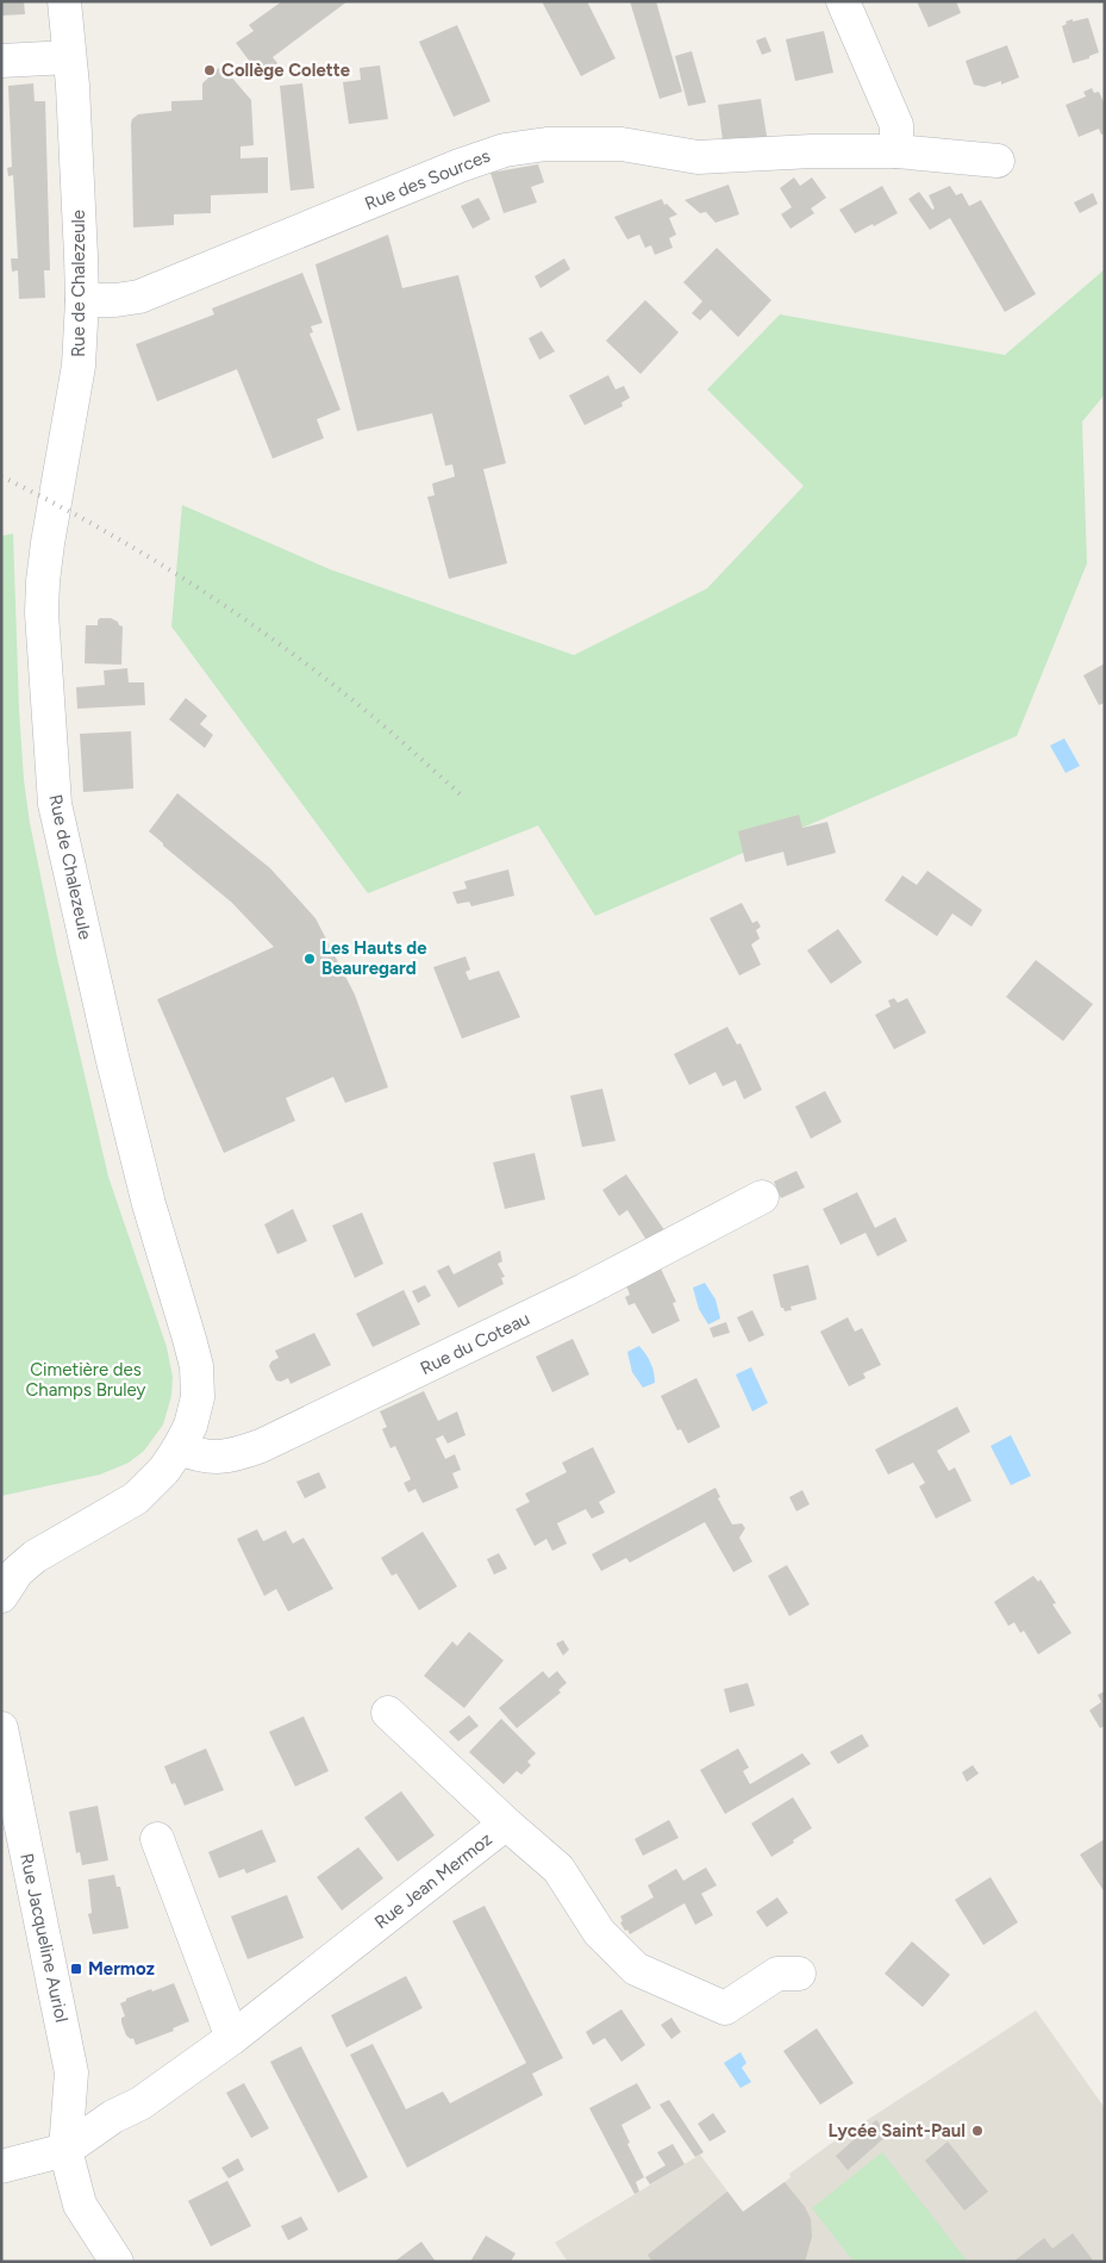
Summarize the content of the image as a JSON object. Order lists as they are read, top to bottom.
{
  "streets": {
    "street": [
      "Rue des Sources",
      "Rue de Chalezeule",
      "Rue du Coteau",
      "Rue Jean Mermoz",
      "Rue Jacqueline Auriol"
    ]
  },
  "crossings": [
    ["Rue des Sources", "Rue de Chalezeule"],
    ["Rue de Chalezeule", "Rue du Coteau"],
    ["Rue Jean Mermoz", "Rue Jacqueline Auriol"]
  ],
  "parks": ["Cimetière des Champs Bruley"],
  "places": {
    "other": ["Collège Colette", "Les Hauts de Beauregard", "Lycée Saint-Paul"],
    "transit": ["Mermoz"]
  }
}
